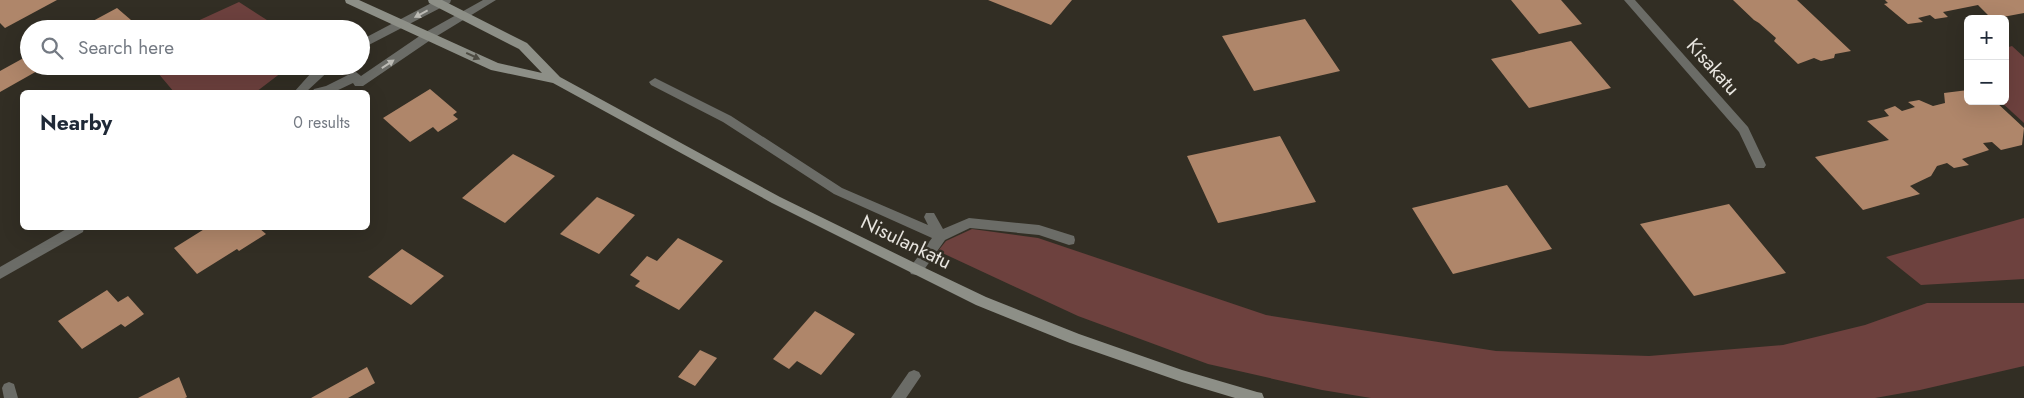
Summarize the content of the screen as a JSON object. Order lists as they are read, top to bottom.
{
  "streets": {
    "main road": ["Nisulankatu"],
    "street": ["Kisakatu"]
  },
  "page": {
    "map_buttons": ["+", "−"],
    "search": "Search here",
    "heading": ["Nearby", "0 results"]
  }
}
